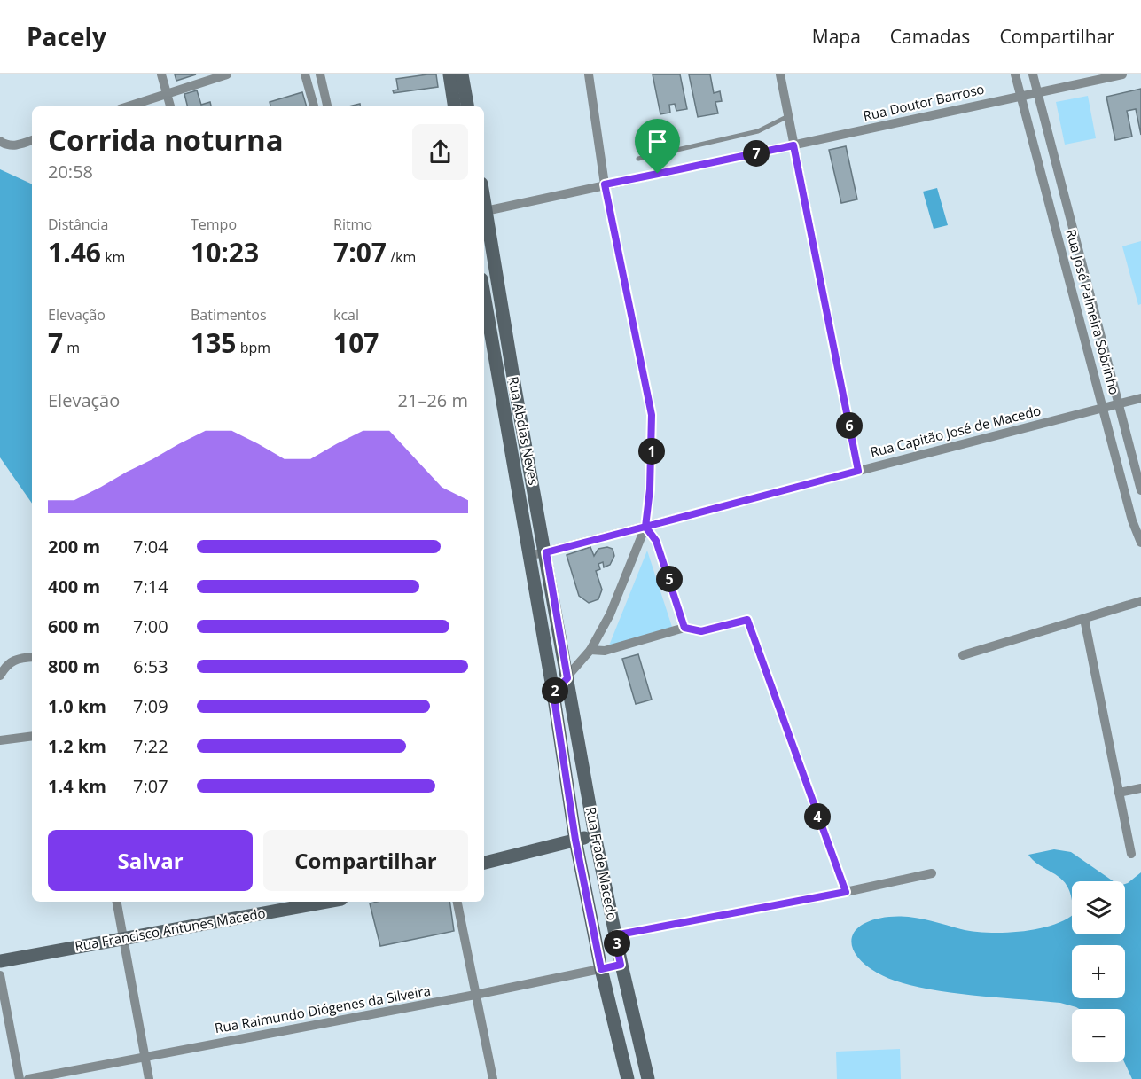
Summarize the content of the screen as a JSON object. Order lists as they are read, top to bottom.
{
  "streets": {
    "main road": ["Rua Abdias Neves", "Rua Frade Macedo", "Rua Francisco Antunes Macedo"],
    "street": [
      "Rua Doutor Barroso",
      "Rua José Palmeira Sobrinho",
      "Rua Capitão José de Macedo",
      "Rua Raimundo Diógenes da Silveira"
    ]
  },
  "crossings": [
    ["Rua Doutor Barroso", "Rua José Palmeira Sobrinho"],
    ["Rua Doutor Barroso", "Rua Abdias Neves"],
    ["Rua José Palmeira Sobrinho", "Rua Capitão José de Macedo"],
    ["Rua Abdias Neves", "Rua Capitão José de Macedo"],
    ["Rua Abdias Neves", "Rua Frade Macedo"],
    ["Rua Frade Macedo", "Rua Raimundo Diógenes da Silveira"]
  ],
  "page": {
    "header": "Pacely",
    "nav": ["Mapa", "Camadas", "Compartilhar"],
    "heading": ["Corrida noturna", "20:58"],
    "pins": [
      "7",
      "6",
      "1",
      "5",
      "2",
      "4",
      "3"
    ],
    "stats": [
      ["Distância", "1.46 km"],
      ["Tempo", "10:23"],
      ["Ritmo", "7:07 /km"],
      ["Elevação", "7 m"],
      ["Batimentos", "135 bpm"],
      ["kcal", "107"]
    ],
    "chart": ["Elevação", "21–26 m"],
    "list": [
      {
        "name": "200 m",
        "note": "7:04"
      },
      {
        "name": "400 m",
        "note": "7:14"
      },
      {
        "name": "600 m",
        "note": "7:00"
      },
      {
        "name": "800 m",
        "note": "6:53"
      },
      {
        "name": "1.0 km",
        "note": "7:09"
      },
      {
        "name": "1.2 km",
        "note": "7:22"
      },
      {
        "name": "1.4 km",
        "note": "7:07"
      }
    ],
    "buttons": ["Salvar", "Compartilhar"],
    "map_buttons": ["+", "−"]
  }
}
